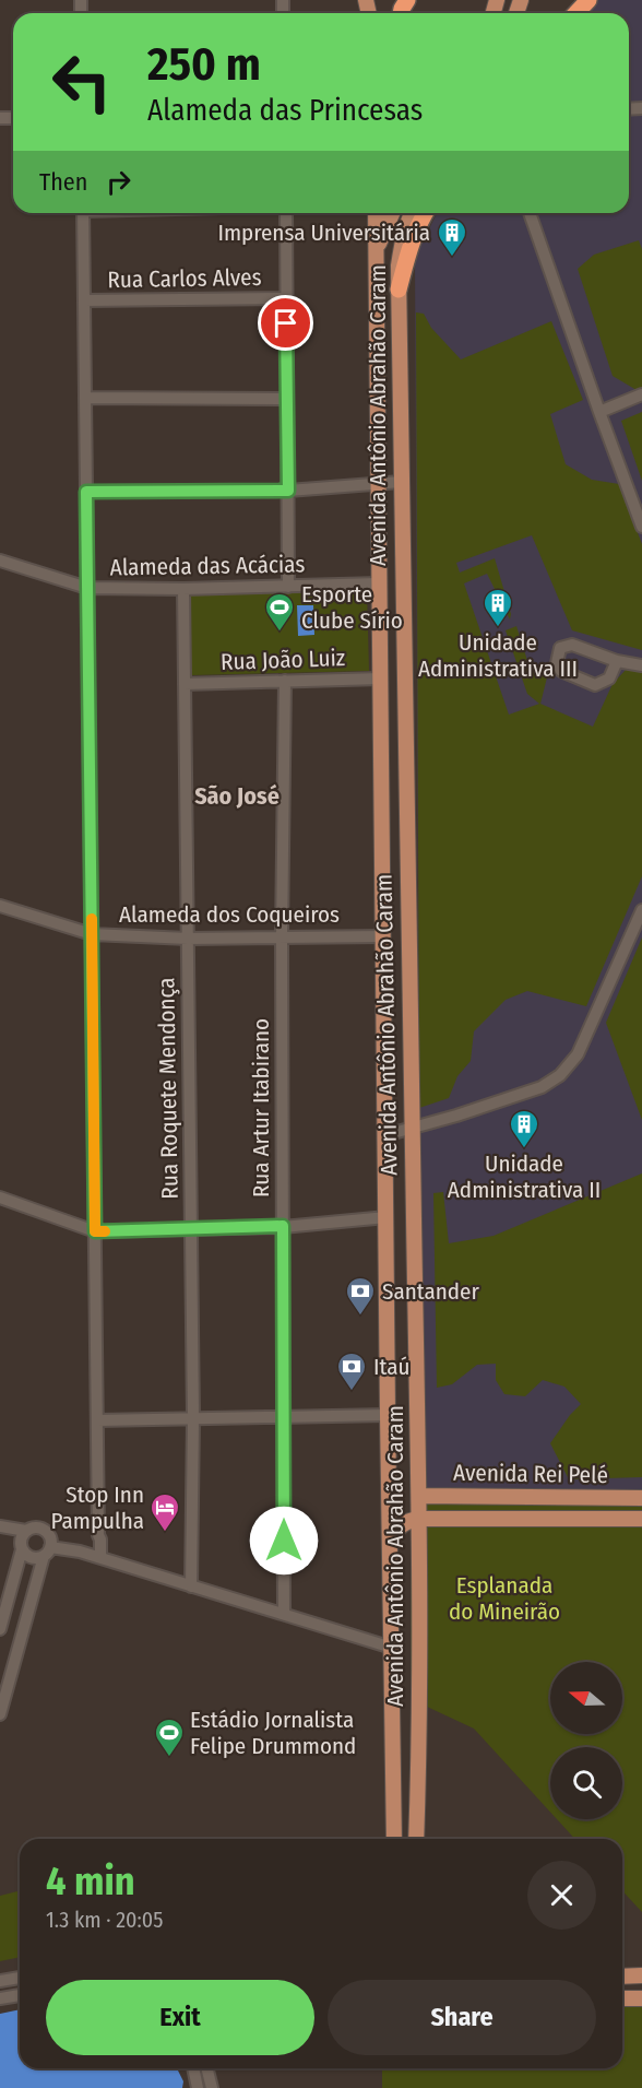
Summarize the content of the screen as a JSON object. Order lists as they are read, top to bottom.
{
  "streets": {
    "main road": ["Avenida Antônio Abrahão Caram", "Avenida Rei Pelé"],
    "street": [
      "Rua Carlos Alves",
      "Alameda das Acácias",
      "Rua João Luiz",
      "Alameda dos Coqueiros",
      "Rua Roquete Mendonça",
      "Rua Artur Itabirano"
    ]
  },
  "crossings": [
    ["Avenida Antônio Abrahão Caram", "Alameda das Acácias"],
    ["Avenida Antônio Abrahão Caram", "Rua João Luiz"],
    ["Avenida Antônio Abrahão Caram", "Alameda dos Coqueiros"],
    ["Avenida Antônio Abrahão Caram", "Avenida Rei Pelé"],
    ["Alameda das Acácias", "Rua Roquete Mendonça"],
    ["Rua João Luiz", "Rua Roquete Mendonça"],
    ["Rua João Luiz", "Rua Artur Itabirano"],
    ["Alameda dos Coqueiros", "Rua Roquete Mendonça"],
    ["Alameda dos Coqueiros", "Rua Artur Itabirano"]
  ],
  "districts": ["São José"],
  "parks": ["Esplanada do Mineirão"],
  "places": {
    "building": ["Imprensa Universitária", "Unidade Administrativa III", "Unidade Administrativa II"],
    "sports": ["Esporte Clube Sírio", "Estádio Jornalista Felipe Drummond"],
    "bank": ["Santander", "Itaú"],
    "hotel": ["Stop Inn Pampulha"]
  },
  "north": "left",
  "page": {
    "turn": ["250 m", "Alameda das Princesas"],
    "then": "Then",
    "heading": ["4 min", "1.3 km · 20:05"],
    "buttons": ["Exit", "Share"]
  }
}
